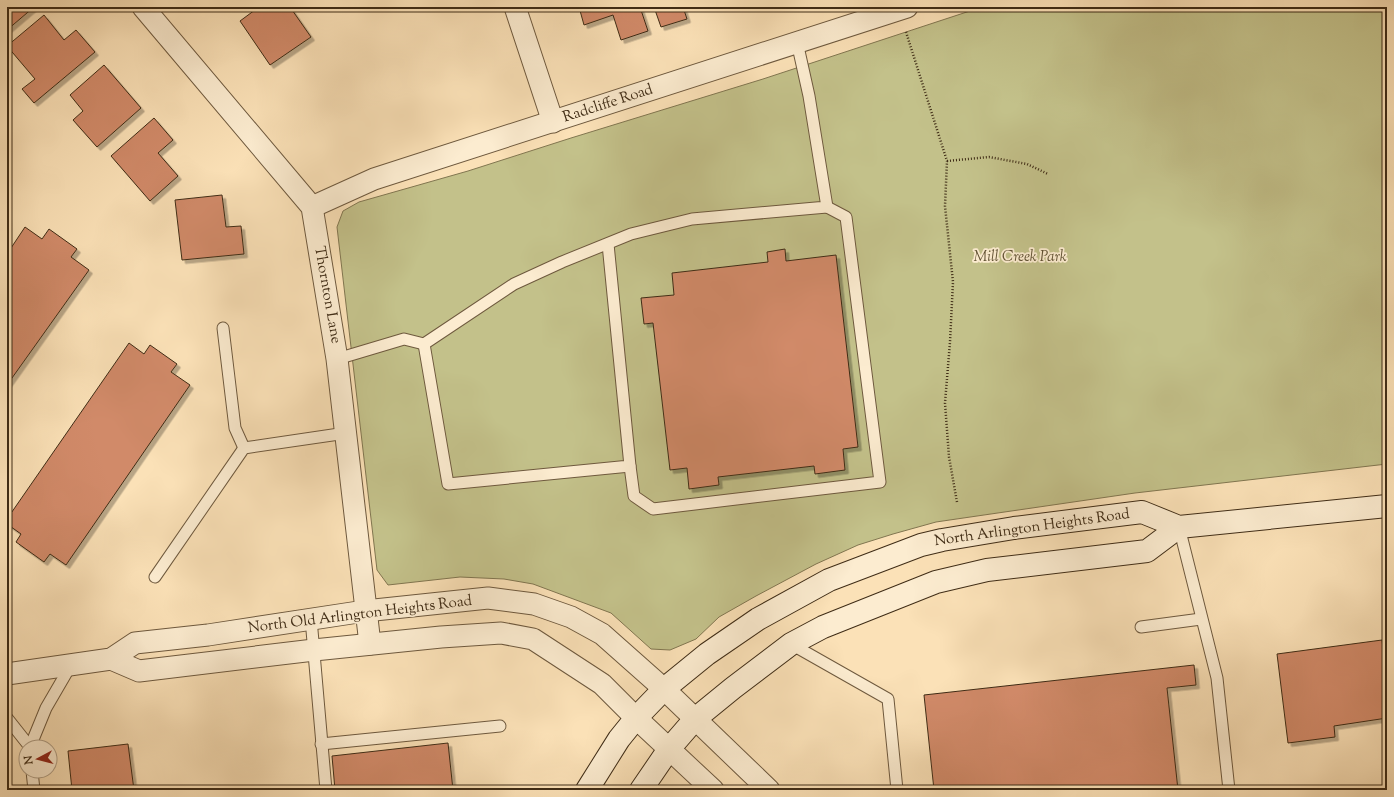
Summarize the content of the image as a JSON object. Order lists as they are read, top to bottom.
{
  "streets": {
    "main road": ["North Arlington Heights Road"],
    "street": ["Radcliffe Road", "Thornton Lane", "North Old Arlington Heights Road"]
  },
  "crossings": [
    ["Radcliffe Road", "Thornton Lane"],
    ["Thornton Lane", "North Old Arlington Heights Road"],
    ["North Arlington Heights Road", "North Old Arlington Heights Road"]
  ],
  "parks": ["Mill Creek Park"],
  "north": "left"
}
